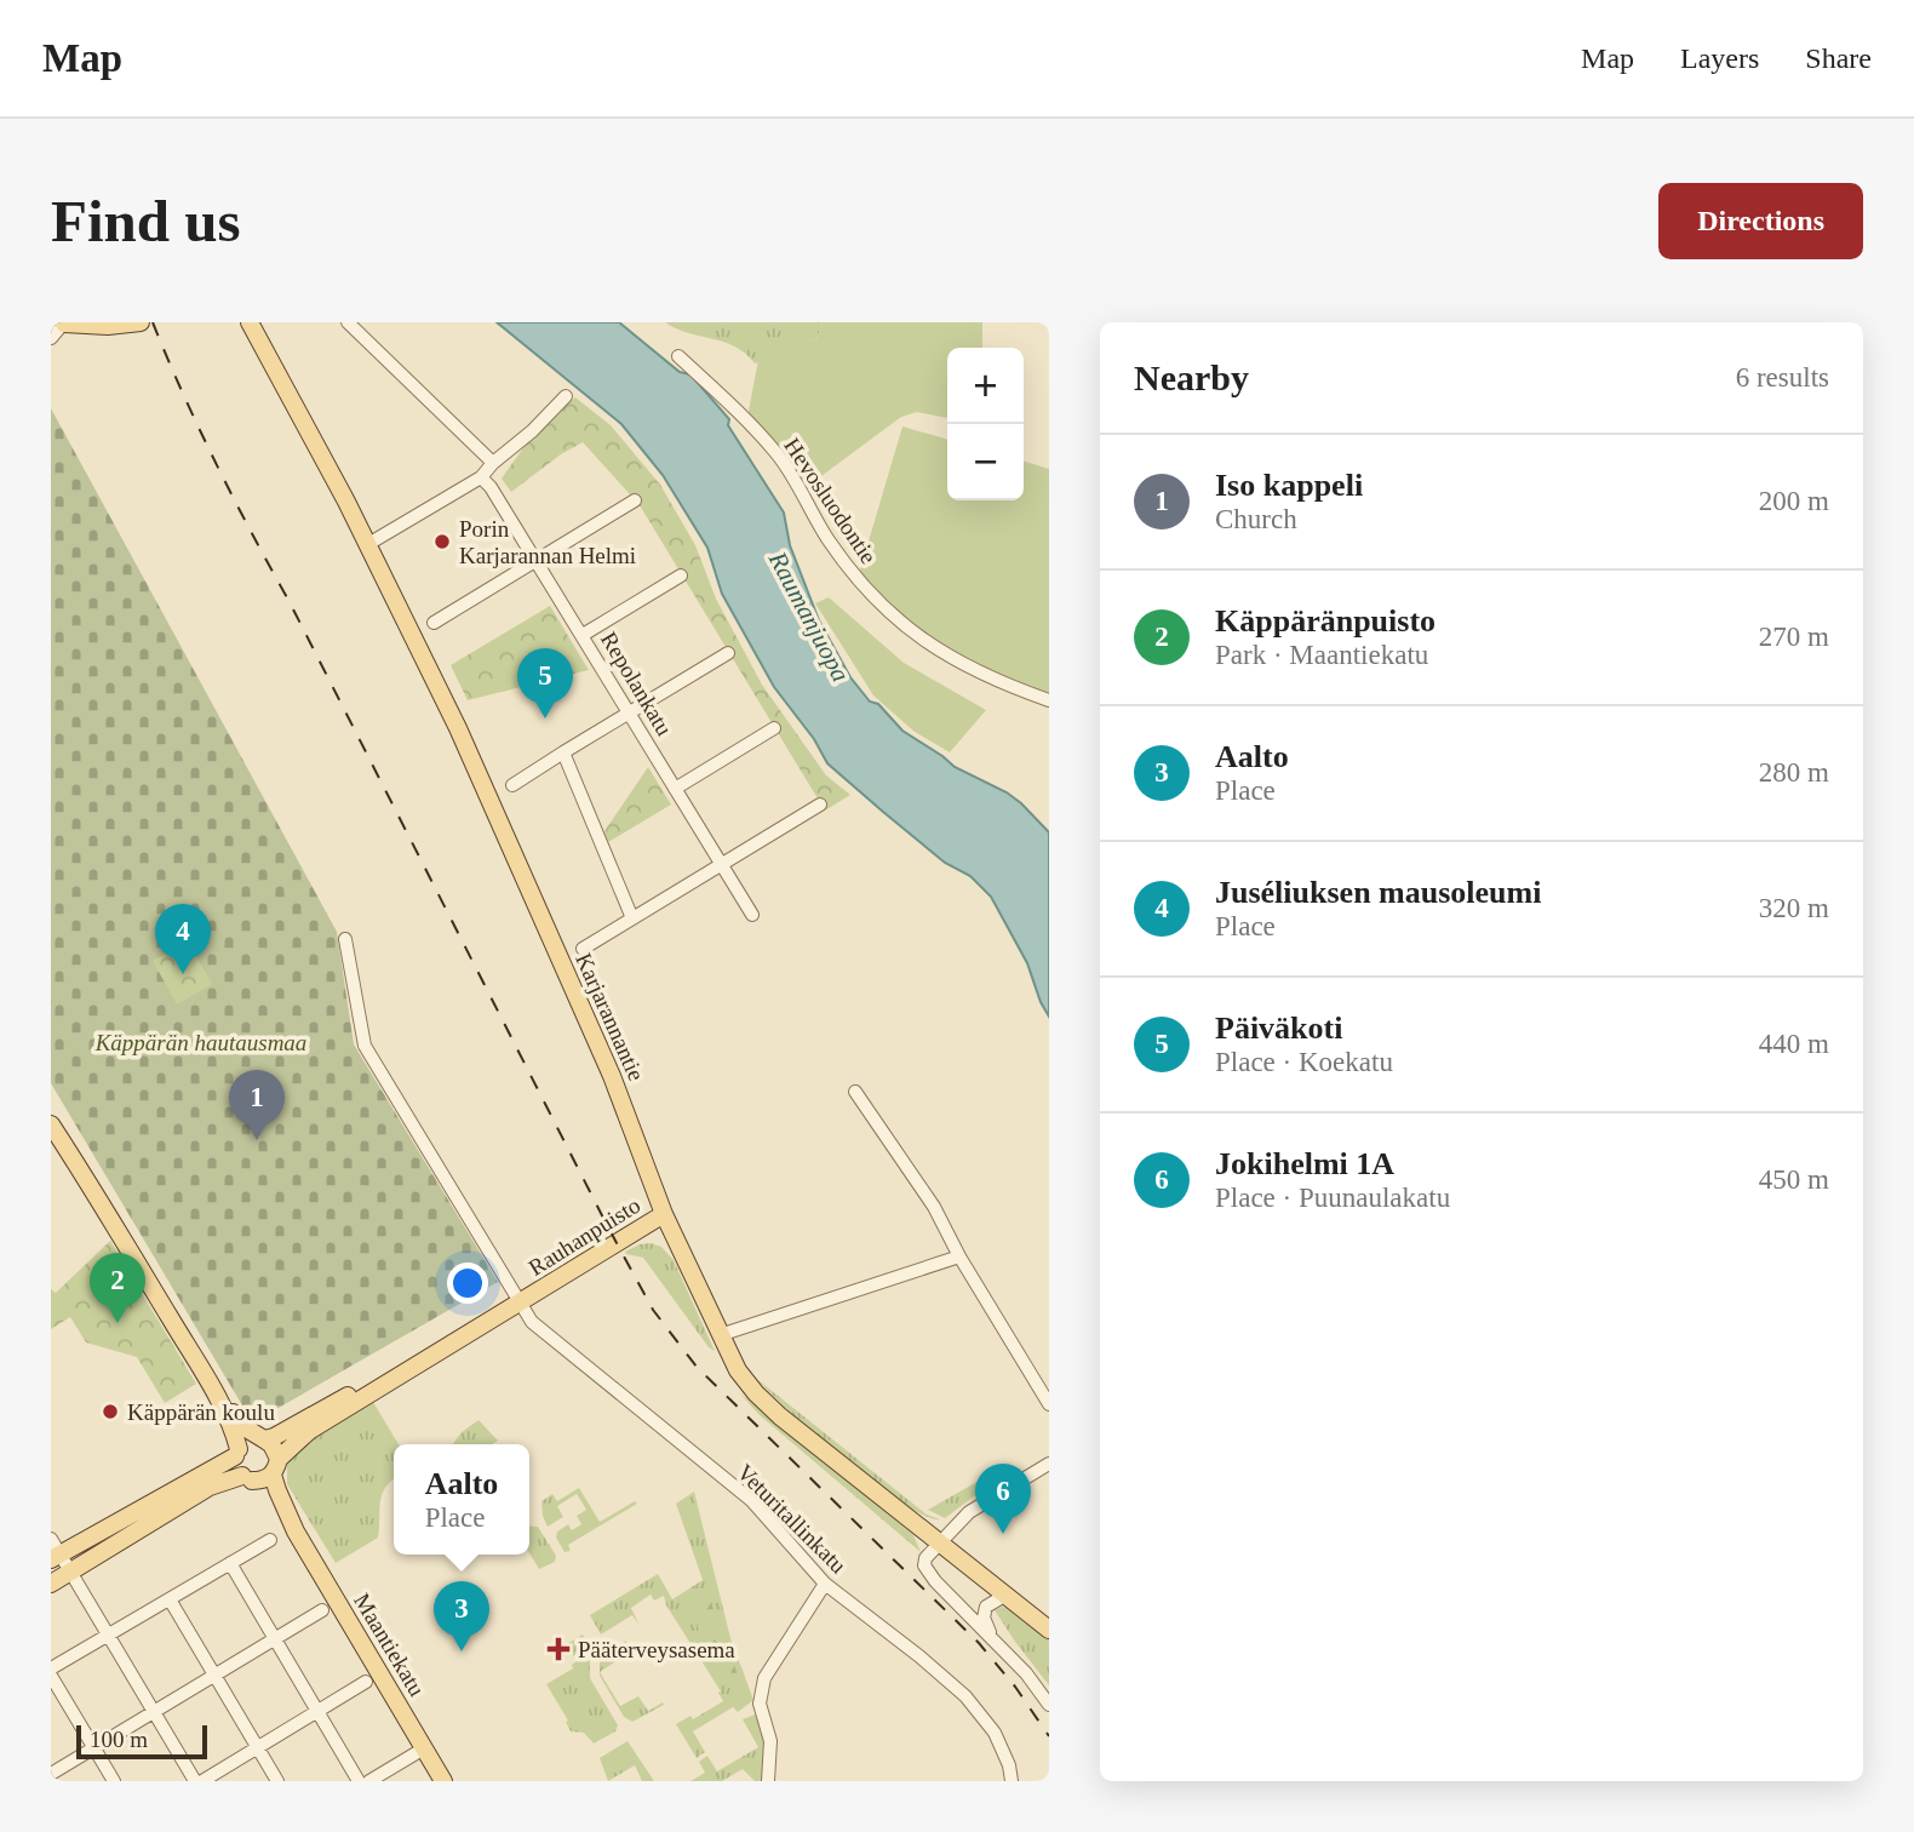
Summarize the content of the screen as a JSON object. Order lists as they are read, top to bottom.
{
  "streets": {
    "main road": ["Karjarannantie", "Rauhanpuisto", "Maantiekatu"],
    "street": ["Hevosluodontie", "Repolankatu", "Veturitallinkatu"]
  },
  "crossings": [
    ["Karjarannantie", "Rauhanpuisto"],
    ["Rauhanpuisto", "Veturitallinkatu"],
    ["Rauhanpuisto", "Maantiekatu"]
  ],
  "water": ["Raumanjuopa"],
  "parks": ["Käppärän hautausmaa"],
  "places": {
    "other": ["Porin Karjarannan Helmi", "Käppärän koulu"],
    "health": ["Pääterveysasema"]
  },
  "scale_bar": "100 m",
  "page": {
    "header": "Map",
    "nav": ["Map", "Layers", "Share"],
    "buttons": "Directions",
    "title": "Find us",
    "heading": ["Nearby", "6 results"],
    "map_buttons": ["+", "−"],
    "list": [
      {
        "mark": "1",
        "name": "Iso kappeli",
        "note": "Church",
        "value": "200 m"
      },
      {
        "mark": "2",
        "name": "Käppäränpuisto",
        "note": "Park · Maantiekatu",
        "value": "270 m"
      },
      {
        "mark": "3",
        "name": "Aalto",
        "note": "Place",
        "value": "280 m"
      },
      {
        "mark": "4",
        "name": "Juséliuksen mausoleumi",
        "note": "Place",
        "value": "320 m"
      },
      {
        "mark": "5",
        "name": "Päiväkoti",
        "note": "Place · Koekatu",
        "value": "440 m"
      },
      {
        "mark": "6",
        "name": "Jokihelmi 1A",
        "note": "Place · Puunaulakatu",
        "value": "450 m"
      }
    ],
    "pins": [
      "5",
      "4",
      "1",
      "2",
      "6",
      "3"
    ],
    "popup": ["Aalto", "Place"],
    "scale": "100 m"
  }
}
